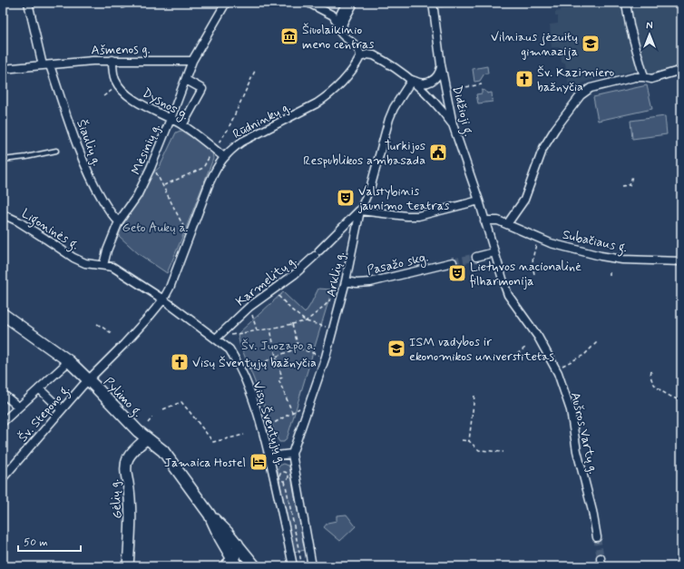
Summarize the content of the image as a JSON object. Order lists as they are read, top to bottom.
{
  "streets": {
    "main road": ["Pylimo g.", "Gėlių g."],
    "street": [
      "Ašmenos g.",
      "Dysnos g.",
      "Didžioji g.",
      "Rūdninkų g.",
      "Šiaulių g.",
      "Mėsinių g.",
      "Ligoninės g.",
      "Subačiaus g.",
      "Pasažo skg.",
      "Arklių g.",
      "Karmelitų g.",
      "Šv. Stepono g.",
      "Visų Šventųjų g.",
      "Aušros Vartų g."
    ]
  },
  "crossings": [
    ["Ašmenos g.", "Dysnos g."],
    ["Ašmenos g.", "Šiaulių g."],
    ["Ašmenos g.", "Mėsinių g."],
    ["Dysnos g.", "Rūdninkų g."],
    ["Dysnos g.", "Mėsinių g."],
    ["Didžioji g.", "Subačiaus g."],
    ["Didžioji g.", "Aušros Vartų g."],
    ["Rūdninkų g.", "Ligoninės g."],
    ["Rūdninkų g.", "Pylimo g."],
    ["Rūdninkų g.", "Šv. Stepono g."],
    ["Rūdninkų g.", "Visų Šventųjų g."],
    ["Šiaulių g.", "Mėsinių g."],
    ["Mėsinių g.", "Ligoninės g."],
    ["Ligoninės g.", "Visų Šventųjų g."],
    ["Subačiaus g.", "Aušros Vartų g."],
    ["Pasažo skg.", "Arklių g."],
    ["Arklių g.", "Karmelitų g."],
    ["Arklių g.", "Visų Šventųjų g."],
    ["Karmelitų g.", "Visų Šventųjų g."],
    ["Pylimo g.", "Šv. Stepono g."],
    ["Pylimo g.", "Gėlių g."]
  ],
  "parks": ["Geto Aukų a.", "Šv. Juozapo a."],
  "places": {
    "museum": ["Šiuolaikinio meno centras"],
    "school or university": ["Vilniaus jėzuitų gimnazija", "ISM vadybos ir ekonomikos universtitetas"],
    "church": ["Šv. Kazimiero bažnyčia", "Visų Šventųjų bažnyčia"],
    "public building": ["Turkijos Respublikos ambasada"],
    "theatre": ["Valstybinis jaunimo teatras", "Lietuvos nacionalinė filharmonija"],
    "hotel": ["Jamaica Hostel"]
  },
  "scale_bar": "50 m",
  "north": "top"
}
